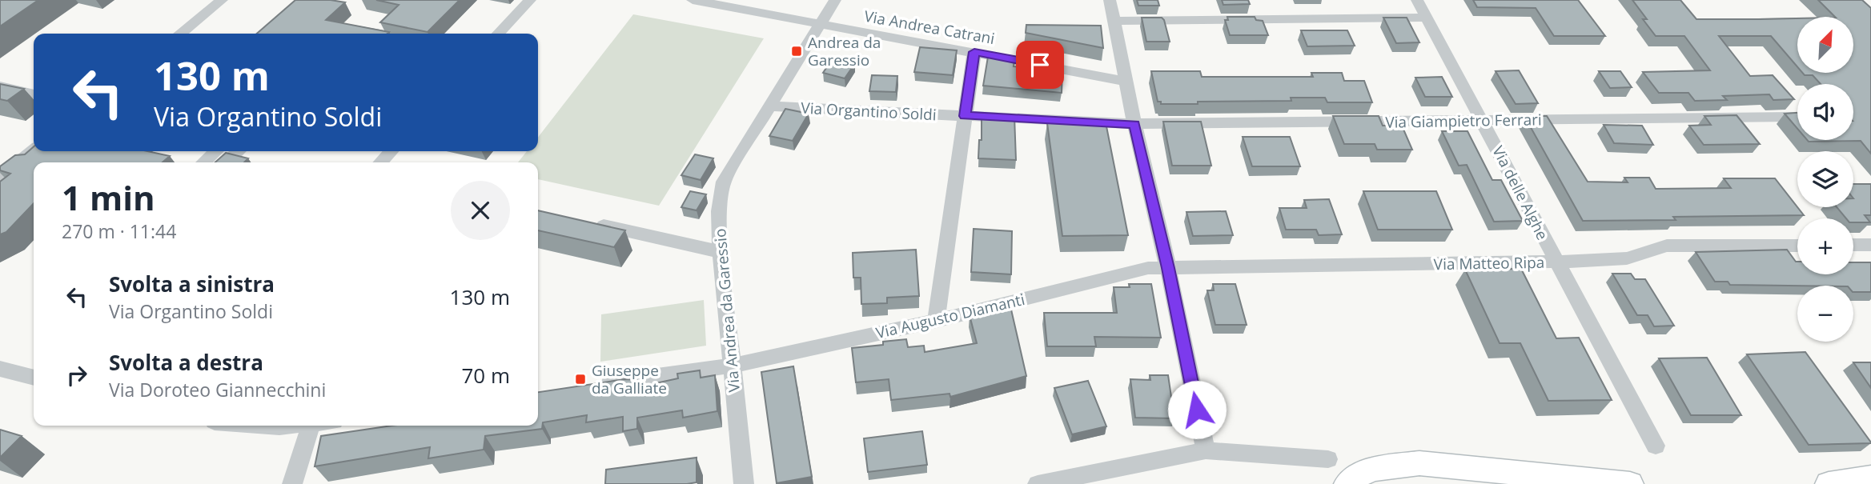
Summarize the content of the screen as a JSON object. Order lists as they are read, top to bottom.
{
  "streets": {
    "street": [
      "Via Andrea Catrani",
      "Via Organtino Soldi",
      "Via Giampietro Ferrari",
      "Via delle Alghe",
      "Via Matteo Ripa",
      "Via Andrea da Garessio",
      "Via Augusto Diamanti"
    ]
  },
  "crossings": [
    ["Via Andrea Catrani", "Via Andrea da Garessio"],
    ["Via Organtino Soldi", "Via Giampietro Ferrari"],
    ["Via Organtino Soldi", "Via Andrea da Garessio"],
    ["Via Giampietro Ferrari", "Via delle Alghe"],
    ["Via delle Alghe", "Via Matteo Ripa"],
    ["Via Matteo Ripa", "Via Augusto Diamanti"],
    ["Via Andrea da Garessio", "Via Augusto Diamanti"]
  ],
  "places": {
    "transit": ["Andrea da Garessio", "Giuseppe da Galliate"]
  },
  "north": "top right",
  "page": {
    "map_buttons": ["+", "−"],
    "turn": ["130 m", "Via Organtino Soldi"],
    "heading": ["1 min", "270 m · 11:44"],
    "list": [
      {
        "name": "Svolta a sinistra",
        "note": "Via Organtino Soldi",
        "value": "130 m"
      },
      {
        "name": "Svolta a destra",
        "note": "Via Doroteo Giannecchini",
        "value": "70 m"
      }
    ]
  }
}
